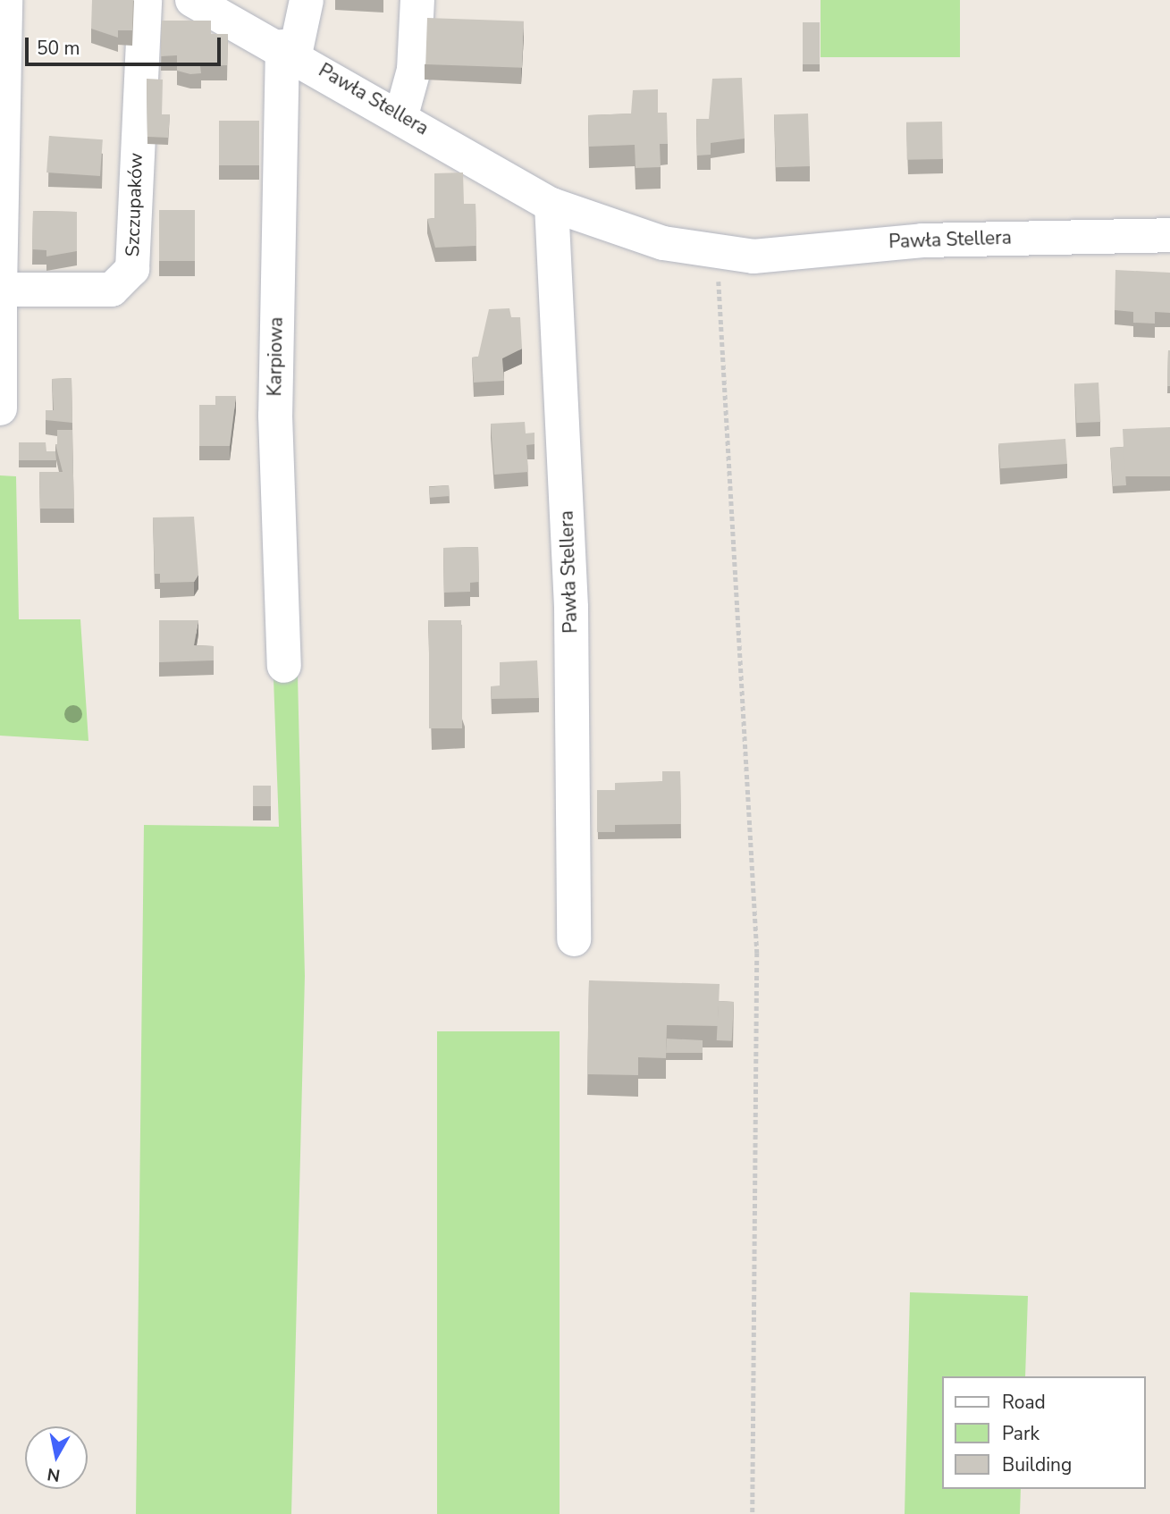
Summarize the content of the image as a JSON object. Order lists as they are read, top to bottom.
{
  "streets": {
    "street": ["Pawła Stellera", "Szczupaków", "Karpiowa"]
  },
  "crossings": [
    ["Pawła Stellera", "Karpiowa"]
  ],
  "legend": ["Road", "Park", "Building"],
  "scale_bar": "50 m",
  "north": "bottom"
}
